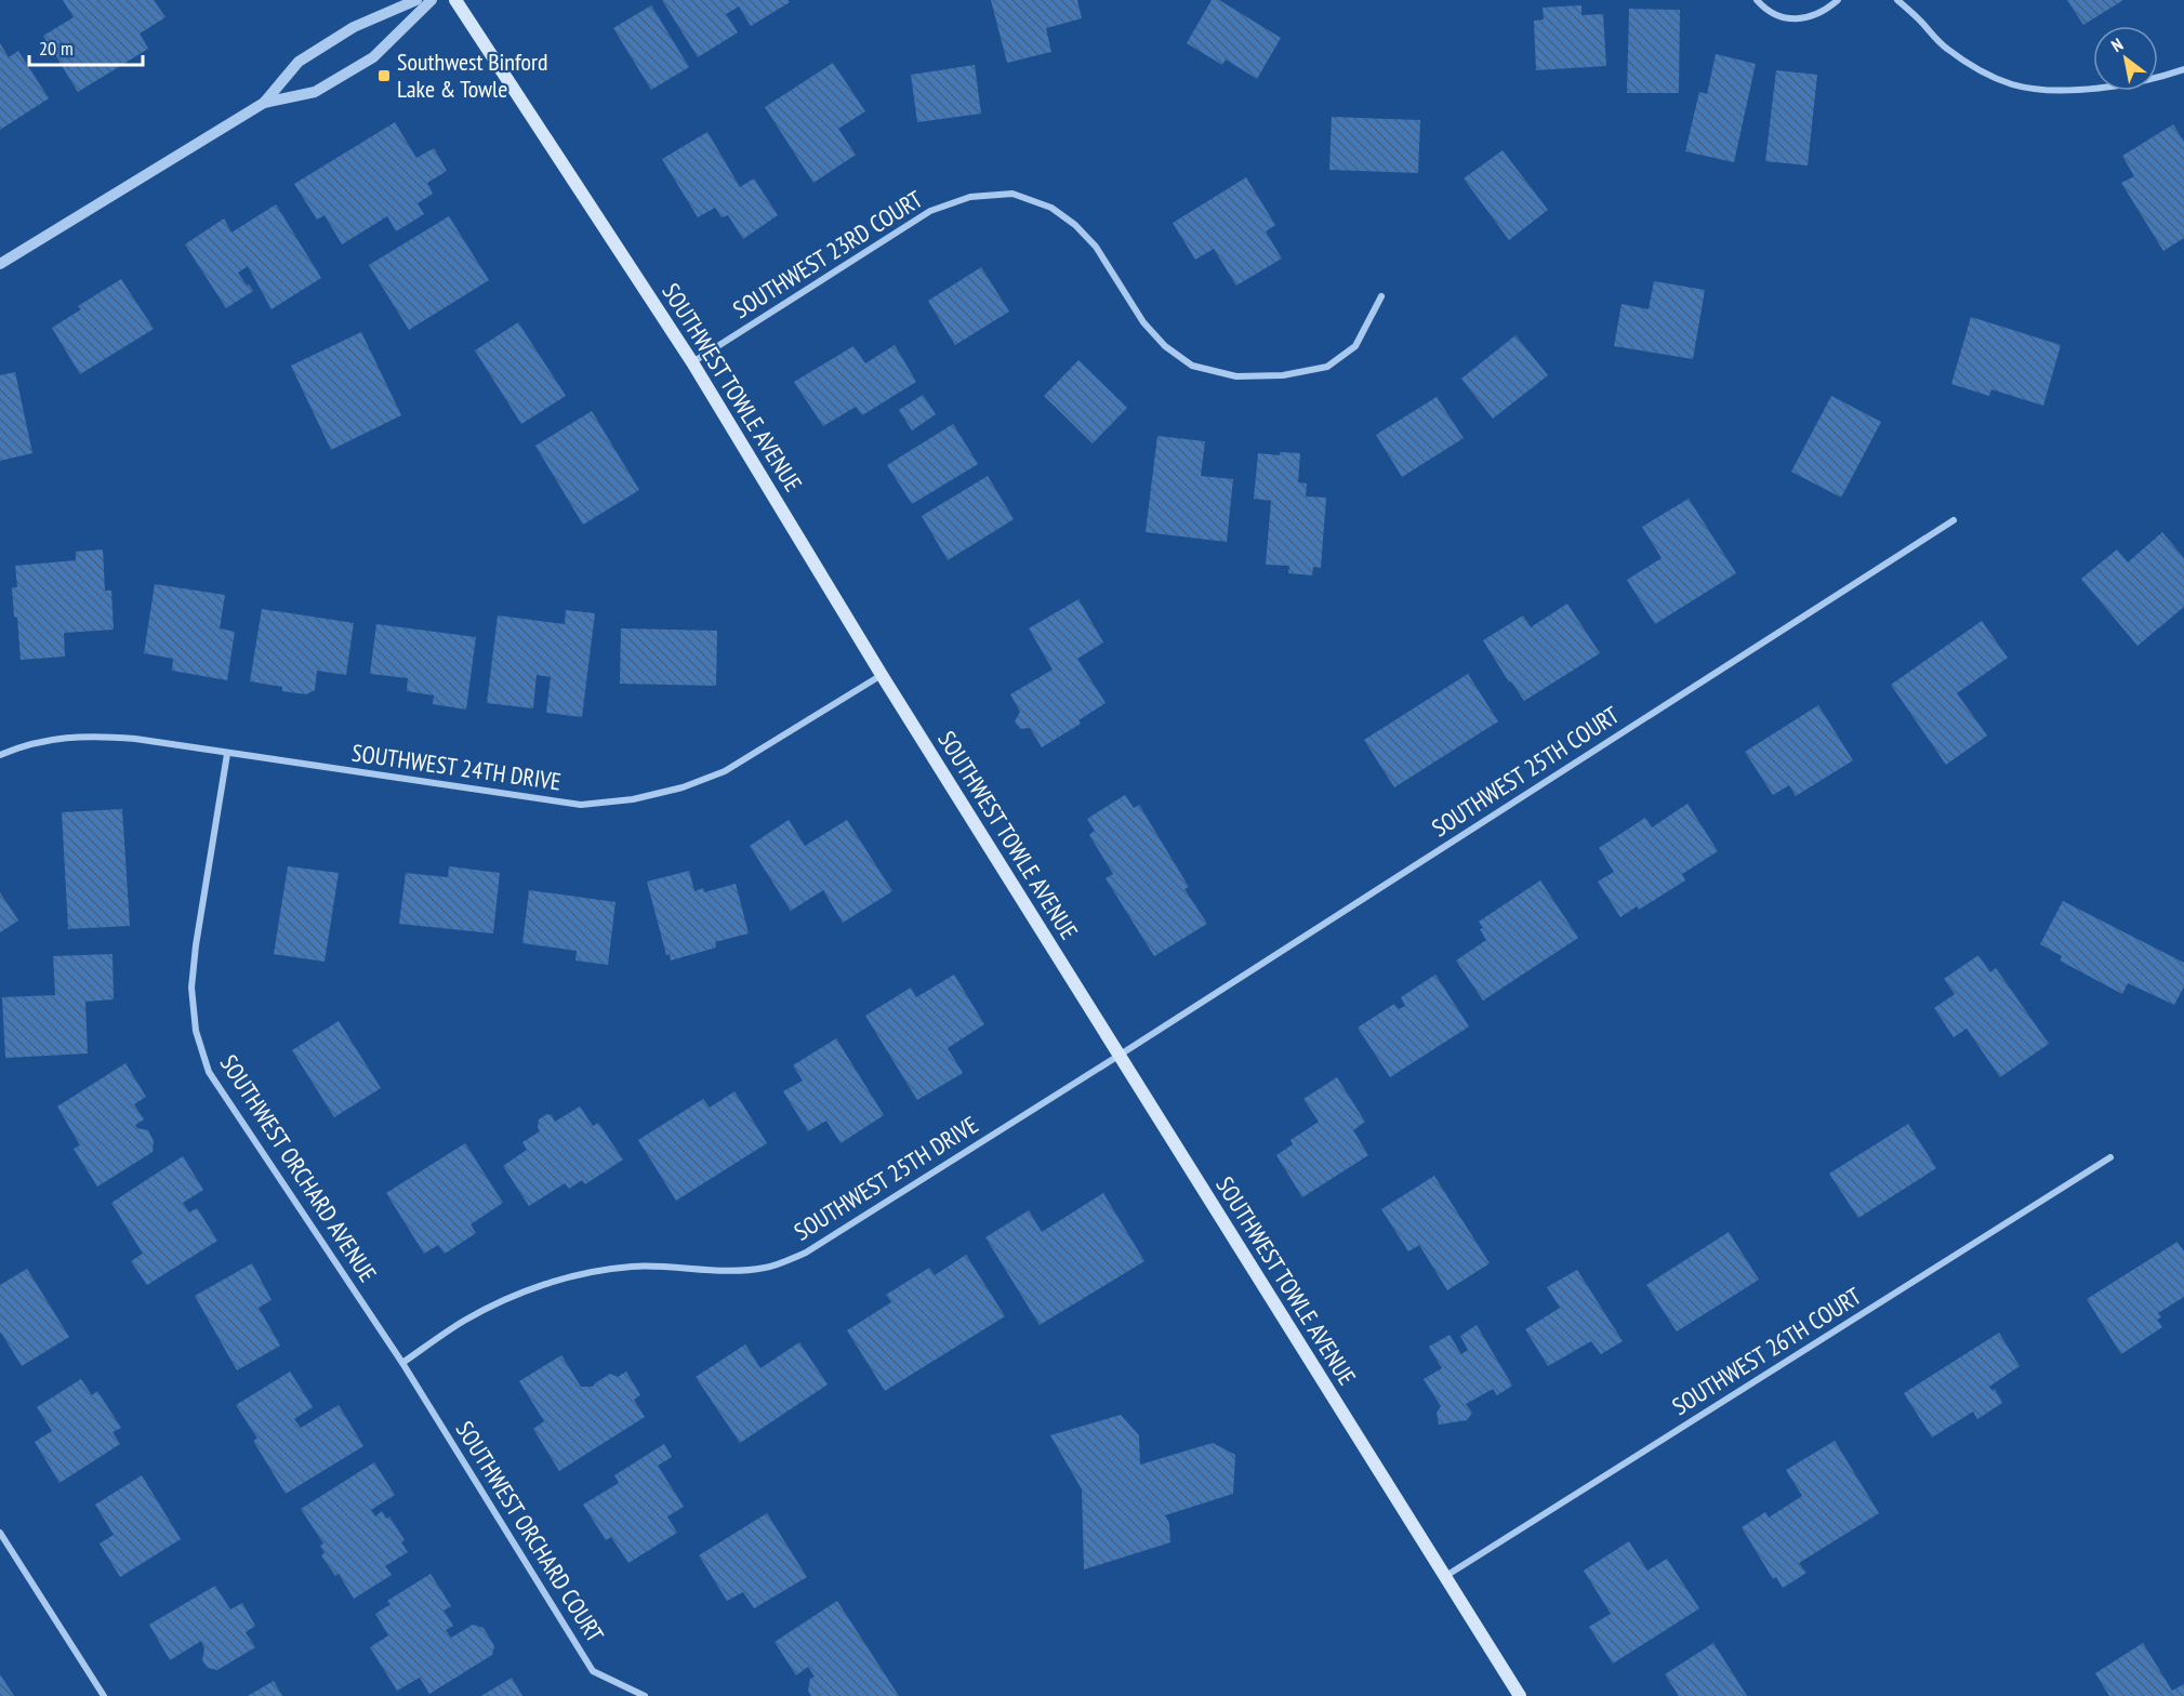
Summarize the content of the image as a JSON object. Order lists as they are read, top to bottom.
{
  "streets": {
    "main road": ["SOUTHWEST TOWLE AVENUE"],
    "street": [
      "SOUTHWEST 23RD COURT",
      "SOUTHWEST 24TH DRIVE",
      "SOUTHWEST 25TH COURT",
      "SOUTHWEST ORCHARD AVENUE",
      "SOUTHWEST 25TH DRIVE",
      "SOUTHWEST 26TH COURT",
      "SOUTHWEST ORCHARD COURT"
    ]
  },
  "crossings": [
    ["SOUTHWEST 23RD COURT", "SOUTHWEST TOWLE AVENUE"],
    ["SOUTHWEST TOWLE AVENUE", "SOUTHWEST 24TH DRIVE"],
    ["SOUTHWEST TOWLE AVENUE", "SOUTHWEST 25TH COURT"],
    ["SOUTHWEST TOWLE AVENUE", "SOUTHWEST 25TH DRIVE"],
    ["SOUTHWEST TOWLE AVENUE", "SOUTHWEST 26TH COURT"],
    ["SOUTHWEST 24TH DRIVE", "SOUTHWEST ORCHARD AVENUE"],
    ["SOUTHWEST 25TH COURT", "SOUTHWEST 25TH DRIVE"],
    ["SOUTHWEST ORCHARD AVENUE", "SOUTHWEST 25TH DRIVE"],
    ["SOUTHWEST ORCHARD AVENUE", "SOUTHWEST ORCHARD COURT"],
    ["SOUTHWEST 25TH DRIVE", "SOUTHWEST ORCHARD COURT"]
  ],
  "places": {
    "transit": ["Southwest Binford Lake & Towle"]
  },
  "scale_bar": "20 m",
  "north": "top left"
}
